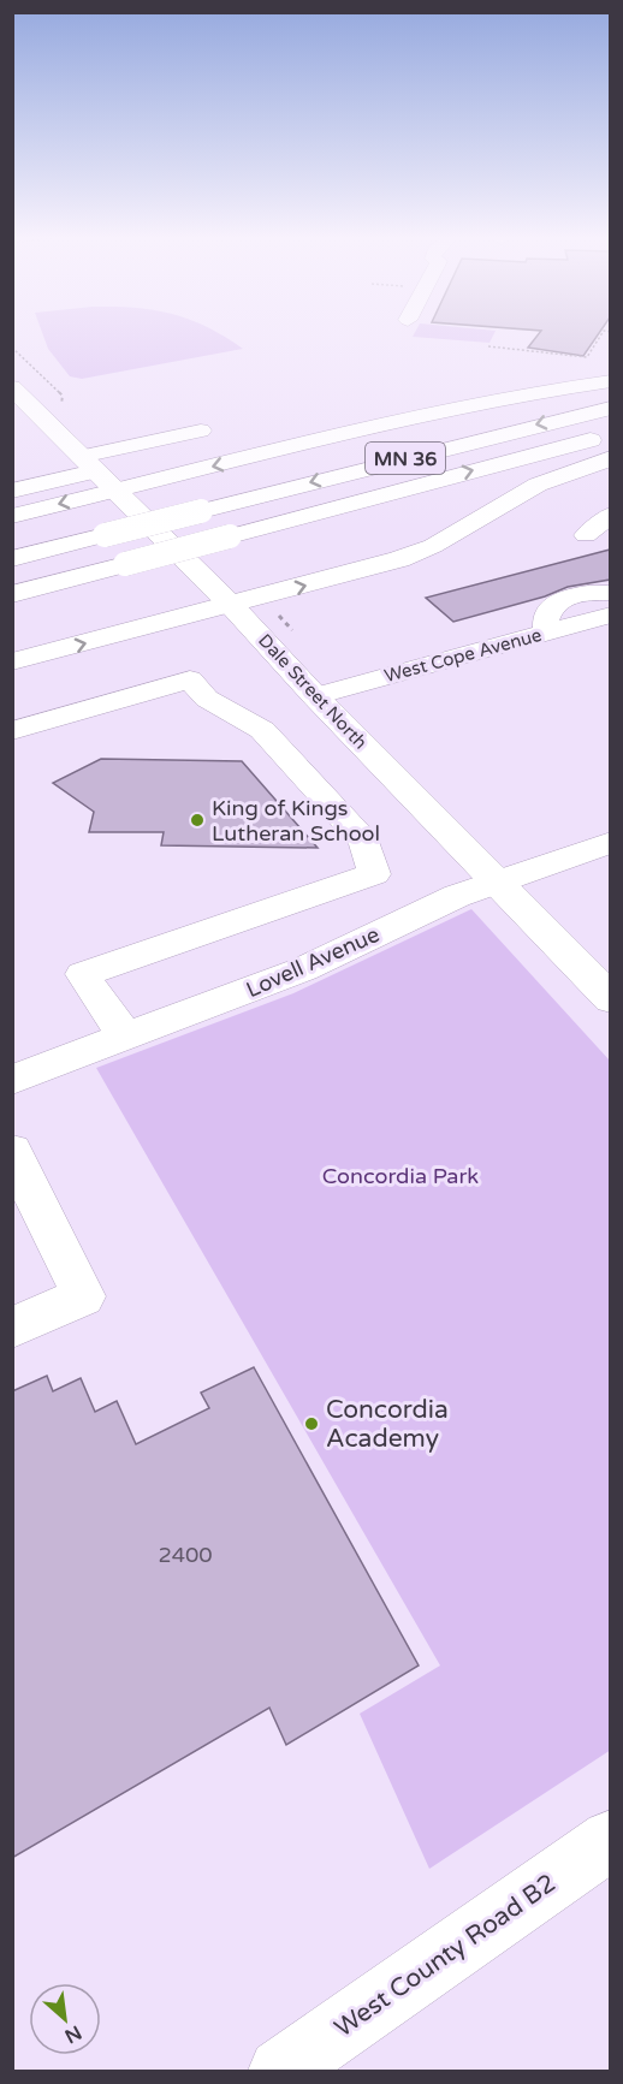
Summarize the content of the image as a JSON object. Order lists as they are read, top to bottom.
{
  "streets": {
    "main road": ["MN 36", "Dale Street North"],
    "street": ["West Cope Avenue", "Lovell Avenue", "West County Road B2"]
  },
  "crossings": [
    ["West Cope Avenue", "Dale Street North"],
    ["Dale Street North", "Lovell Avenue"]
  ],
  "parks": ["Concordia Park"],
  "places": ["King of Kings Lutheran School", "Concordia Academy"],
  "house_numbers": ["2400"],
  "north": "bottom right"
}
